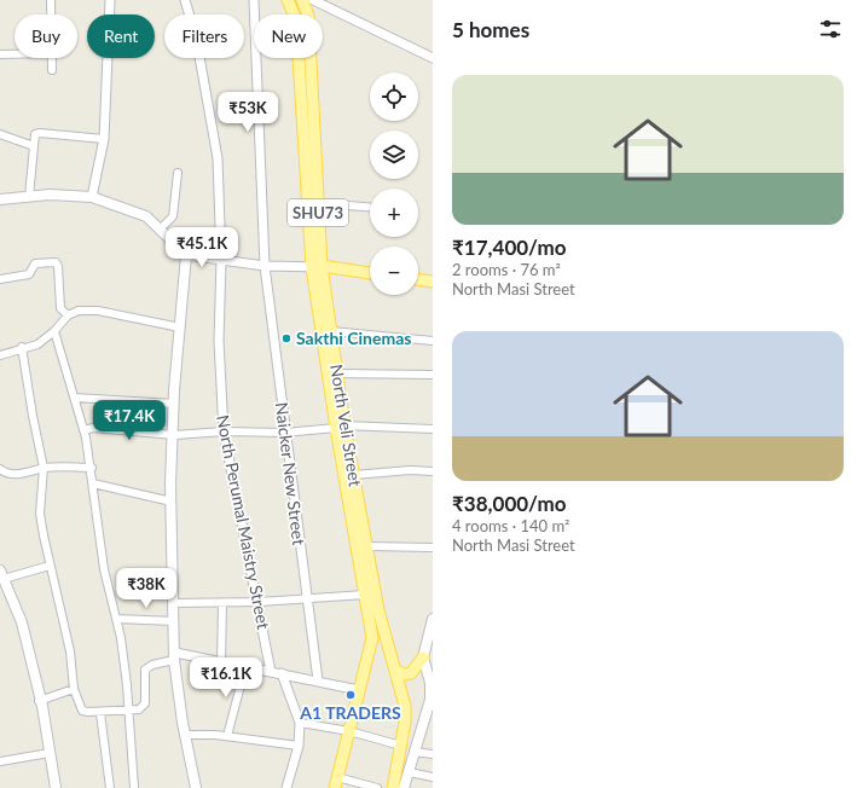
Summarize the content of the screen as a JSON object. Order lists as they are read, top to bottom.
{
  "streets": {
    "main road": ["SHU73", "North Veli Street"],
    "street": ["Naicker New Street", "North Perumal Maistry Street"]
  },
  "places": ["Sakthi Cinemas", "A1 TRADERS"],
  "page": {
    "heading": "5 homes",
    "chip": [
      "Buy",
      "Rent",
      "Filters",
      "New"
    ],
    "list": [
      {
        "name": "₹17,400/mo",
        "note": "2 rooms · 76 m² · North Masi Street"
      },
      {
        "name": "₹38,000/mo",
        "note": "4 rooms · 140 m² · North Masi Street"
      }
    ],
    "map_buttons": ["+", "−"],
    "price": [
      "₹53K",
      "₹45.1K",
      "₹17.4K",
      "₹38K",
      "₹16.1K"
    ]
  }
}
